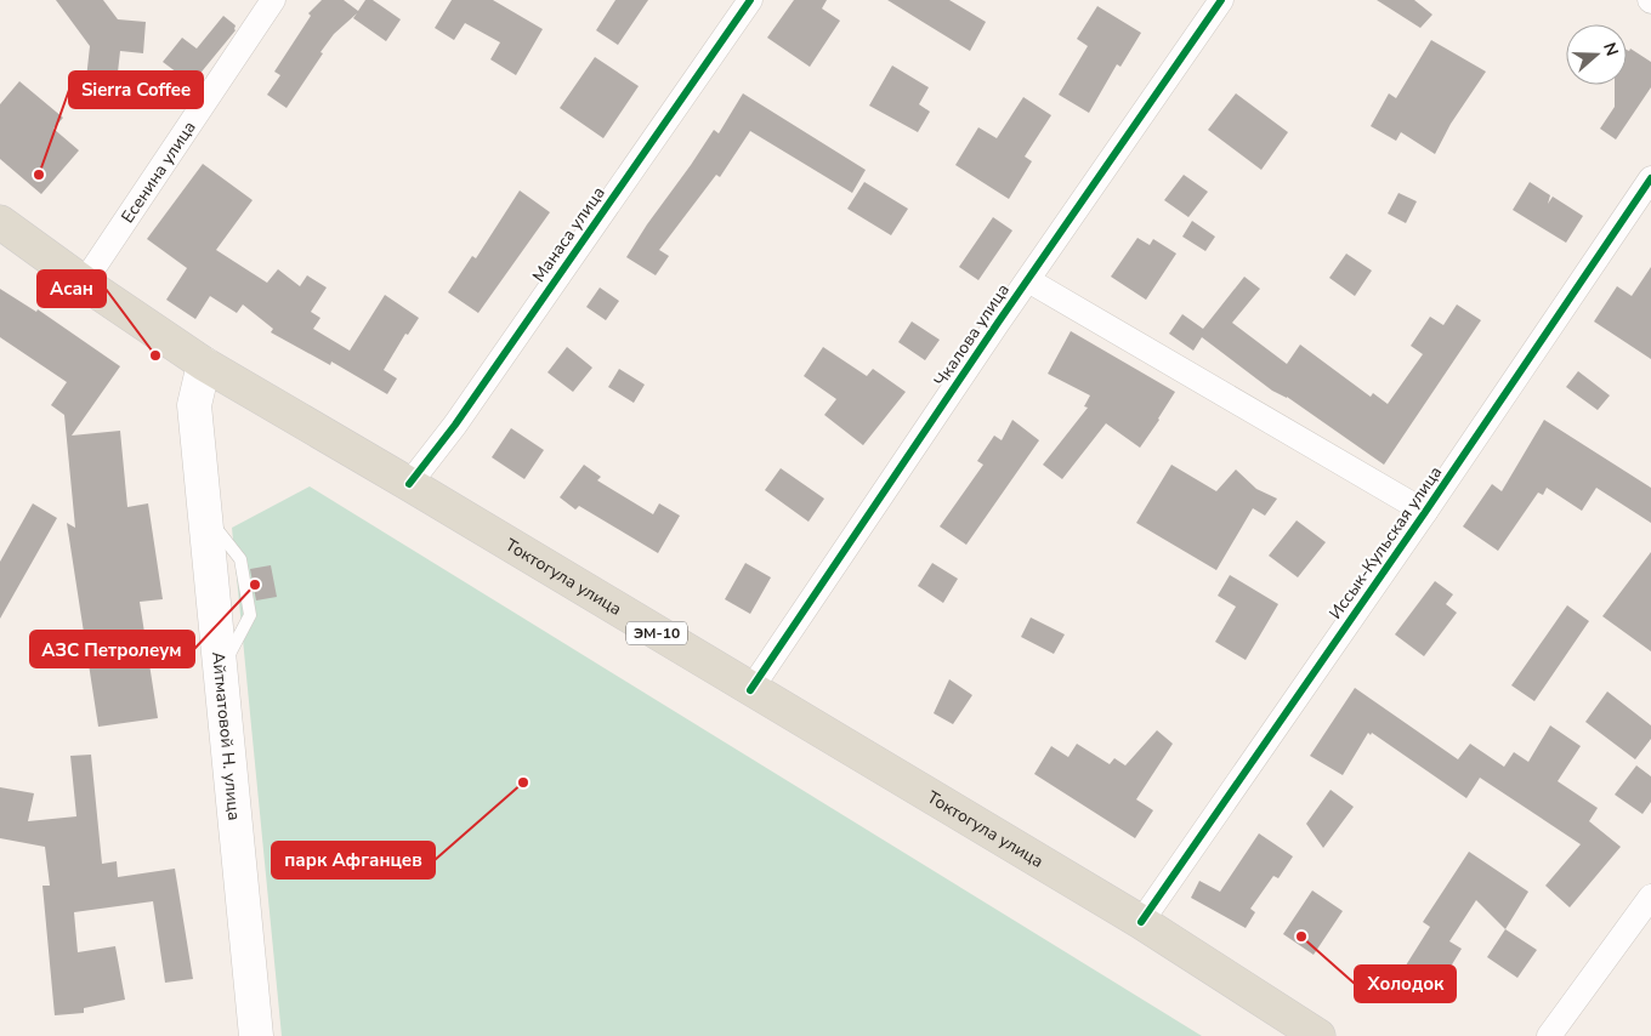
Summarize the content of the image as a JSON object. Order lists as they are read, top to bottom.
{
  "streets": {
    "highway": ["Токтогула улица", "ЭМ-10"],
    "main road": ["Айтматовой Н. улица"],
    "street": [
      "Есенина улица",
      "Манаса улица",
      "Чкалова улица",
      "Иссык-Кульская улица"
    ]
  },
  "crossings": [
    ["Есенина улица", "Токтогула улица"],
    ["Манаса улица", "Токтогула улица"],
    ["Чкалова улица", "Токтогула улица"],
    ["Иссык-Кульская улица", "Токтогула улица"],
    ["Токтогула улица", "Айтматовой Н. улица"]
  ],
  "places": [
    "Sierra Coffee",
    "Асан",
    "АЗС Петролеум",
    "парк Афганцев",
    "Холодок"
  ],
  "north": "right"
}
